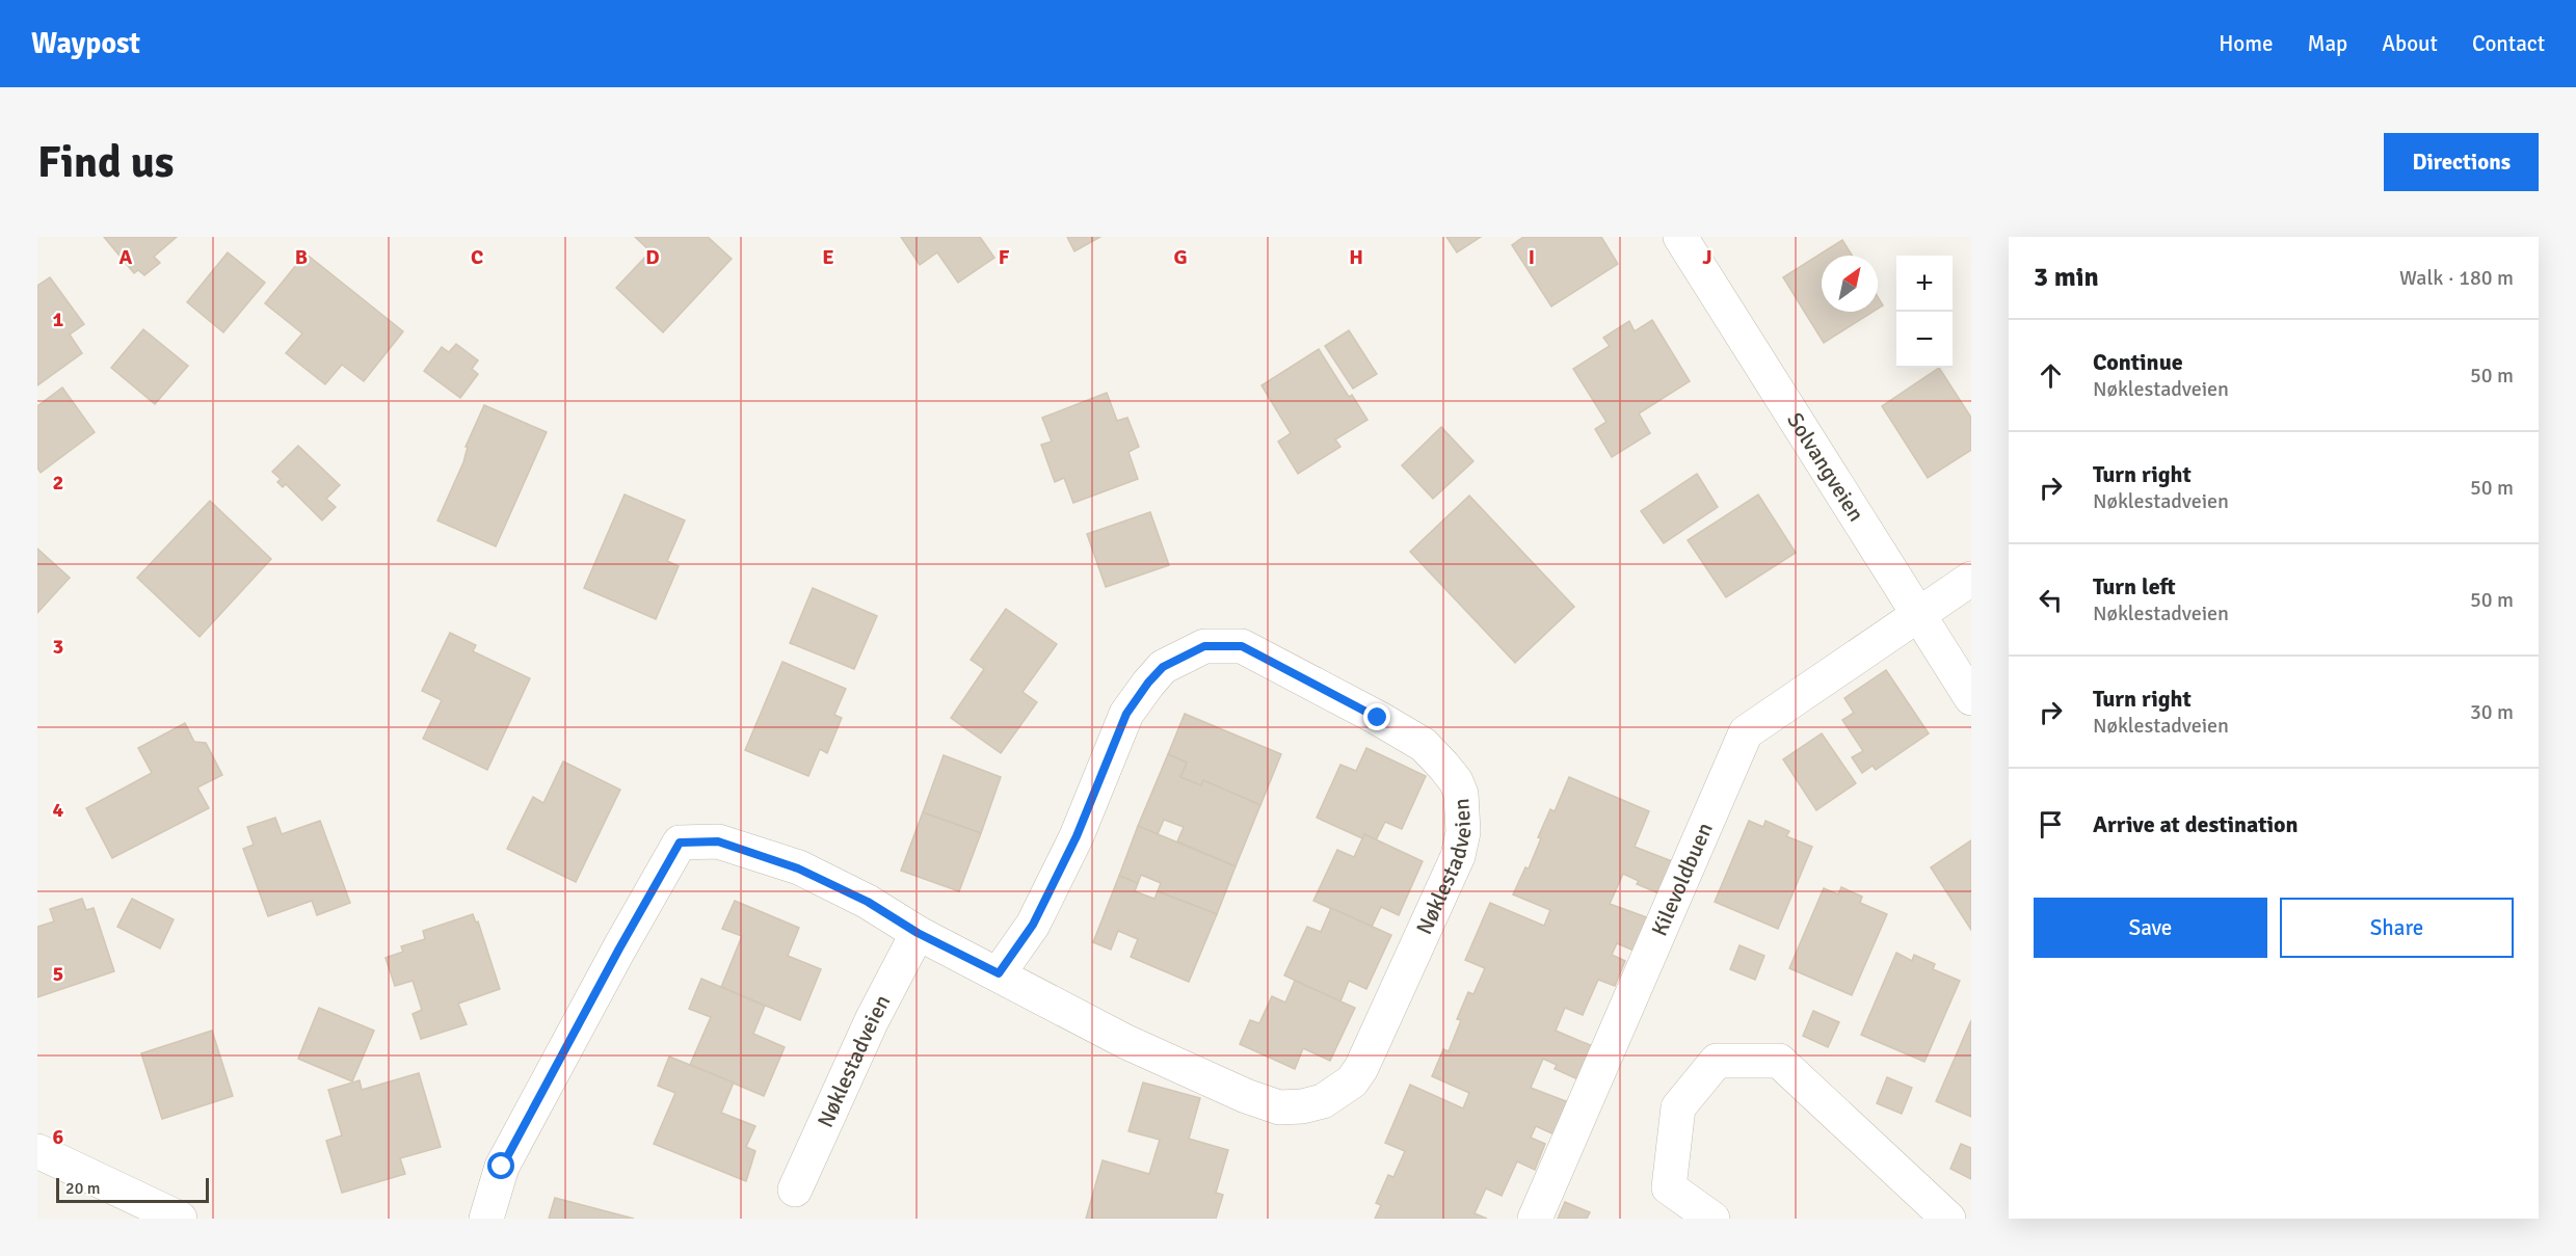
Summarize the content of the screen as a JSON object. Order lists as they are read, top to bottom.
{
  "streets": {
    "street": ["Solvangveien", "Nøklestadveien", "Kilevoldbuen"]
  },
  "crossings": [
    ["Solvangveien", "Kilevoldbuen"]
  ],
  "scale_bar": "20 m",
  "north": "top right",
  "page": {
    "header": "Waypost",
    "nav": [
      "Home",
      "Map",
      "About",
      "Contact"
    ],
    "buttons": [
      "Directions",
      ["Save", "Share"]
    ],
    "title": "Find us",
    "heading": ["3 min", "Walk · 180 m"],
    "map_buttons": ["+", "−"],
    "list": [
      ["Continue", "Nøklestadveien", "50 m"],
      ["Turn right", "Nøklestadveien", "50 m"],
      ["Turn left", "Nøklestadveien", "50 m"],
      ["Turn right", "Nøklestadveien", "30 m"],
      "Arrive at destination"
    ],
    "scale": "20 m"
  },
  "grid": {
    "columns": [
      "A",
      "B",
      "C",
      "D",
      "E",
      "F",
      "G",
      "H",
      "I",
      "J"
    ],
    "rows": [
      "1",
      "2",
      "3",
      "4",
      "5",
      "6"
    ]
  }
}
